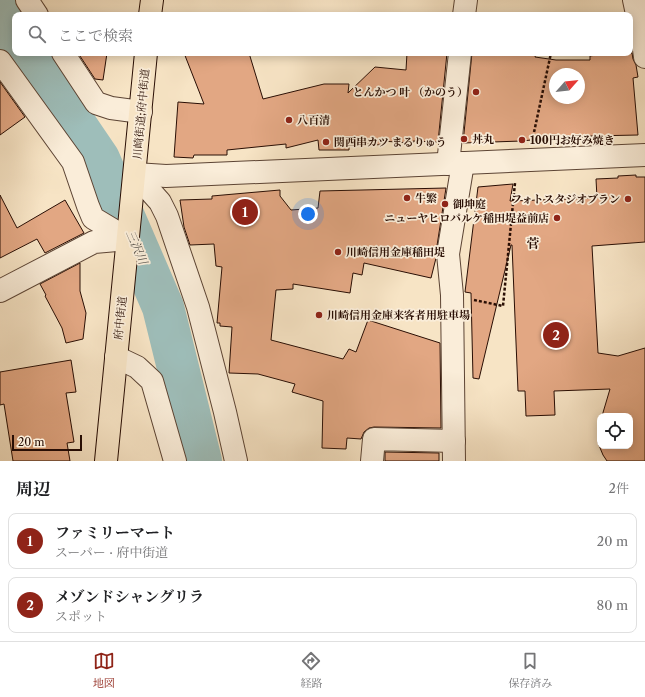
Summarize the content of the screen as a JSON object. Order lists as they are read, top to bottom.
{
  "streets": {
    "main road": ["川崎街道;府中街道", "府中街道"]
  },
  "crossings": [
    ["川崎街道;府中街道", "府中街道"]
  ],
  "districts": ["菅"],
  "water": ["三沢川"],
  "places": [
    "とんかつ 叶 （かのう）",
    "八百清",
    "丼丸",
    "100円お好み焼き",
    "関西串カツ まるりゅう",
    "牛繁",
    "フォトスタジオブラン",
    "御坤庭",
    "ニューヤヒロパルケ稲田堤益前店",
    "川崎信用金庫稲田堤",
    "川崎信用金庫来客者用駐車場"
  ],
  "scale_bar": "20 m",
  "north": "top right",
  "page": {
    "search": "ここで検索",
    "pins": ["1", "2"],
    "scale": "20 m",
    "heading": ["周辺", "2件"],
    "list": [
      {
        "mark": "1",
        "name": "ファミリーマート",
        "note": "スーパー · 府中街道",
        "value": "20 m"
      },
      {
        "mark": "2",
        "name": "メゾンドシャングリラ",
        "note": "スポット",
        "value": "80 m"
      }
    ],
    "nav": ["地図", "経路", "保存済み"]
  }
}
